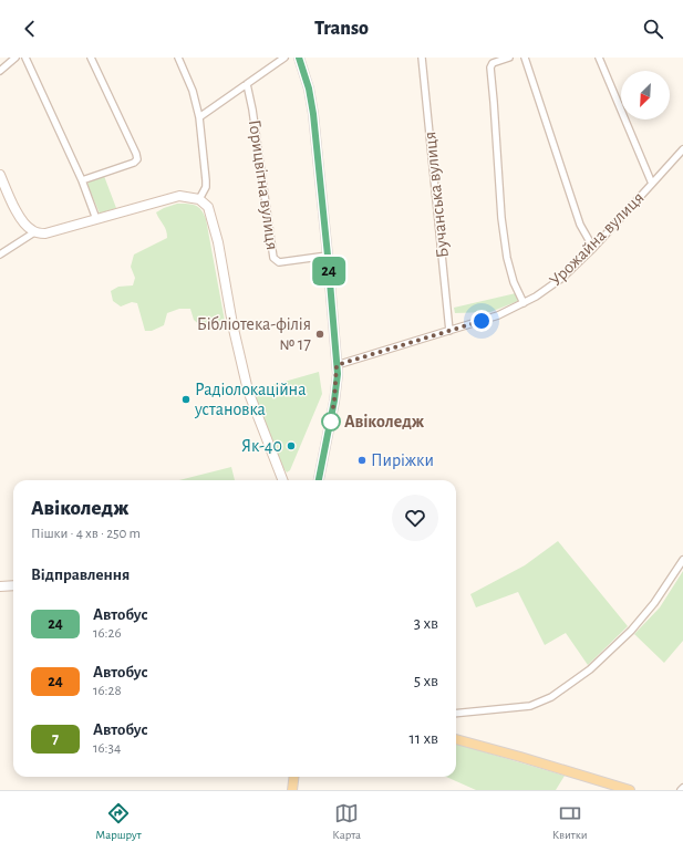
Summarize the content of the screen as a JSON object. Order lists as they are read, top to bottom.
{
  "streets": {
    "street": ["Горицвітна вулиця", "Бучанська вулиця", "Урожайна вулиця"]
  },
  "crossings": [
    ["Бучанська вулиця", "Урожайна вулиця"]
  ],
  "places": [
    "Бібліотека-філія № 17",
    "Радіолокаційна установка",
    "Авіколедж",
    "Як-40",
    "Пиріжки"
  ],
  "lines": ["bus line 24"],
  "north": "bottom left",
  "page": {
    "header": "Transo",
    "on_map": "24",
    "heading": [
      ["Авіколедж", "Пішки · 4 хв · 250 m"],
      "Відправлення"
    ],
    "list": [
      {
        "mark": "24",
        "name": "Автобус",
        "note": "16:26",
        "value": "3 хв"
      },
      {
        "mark": "24",
        "name": "Автобус",
        "note": "16:28",
        "value": "5 хв"
      },
      {
        "mark": "7",
        "name": "Автобус",
        "note": "16:34",
        "value": "11 хв"
      }
    ],
    "tabs": ["Маршрут", "Карта", "Квитки"]
  }
}
